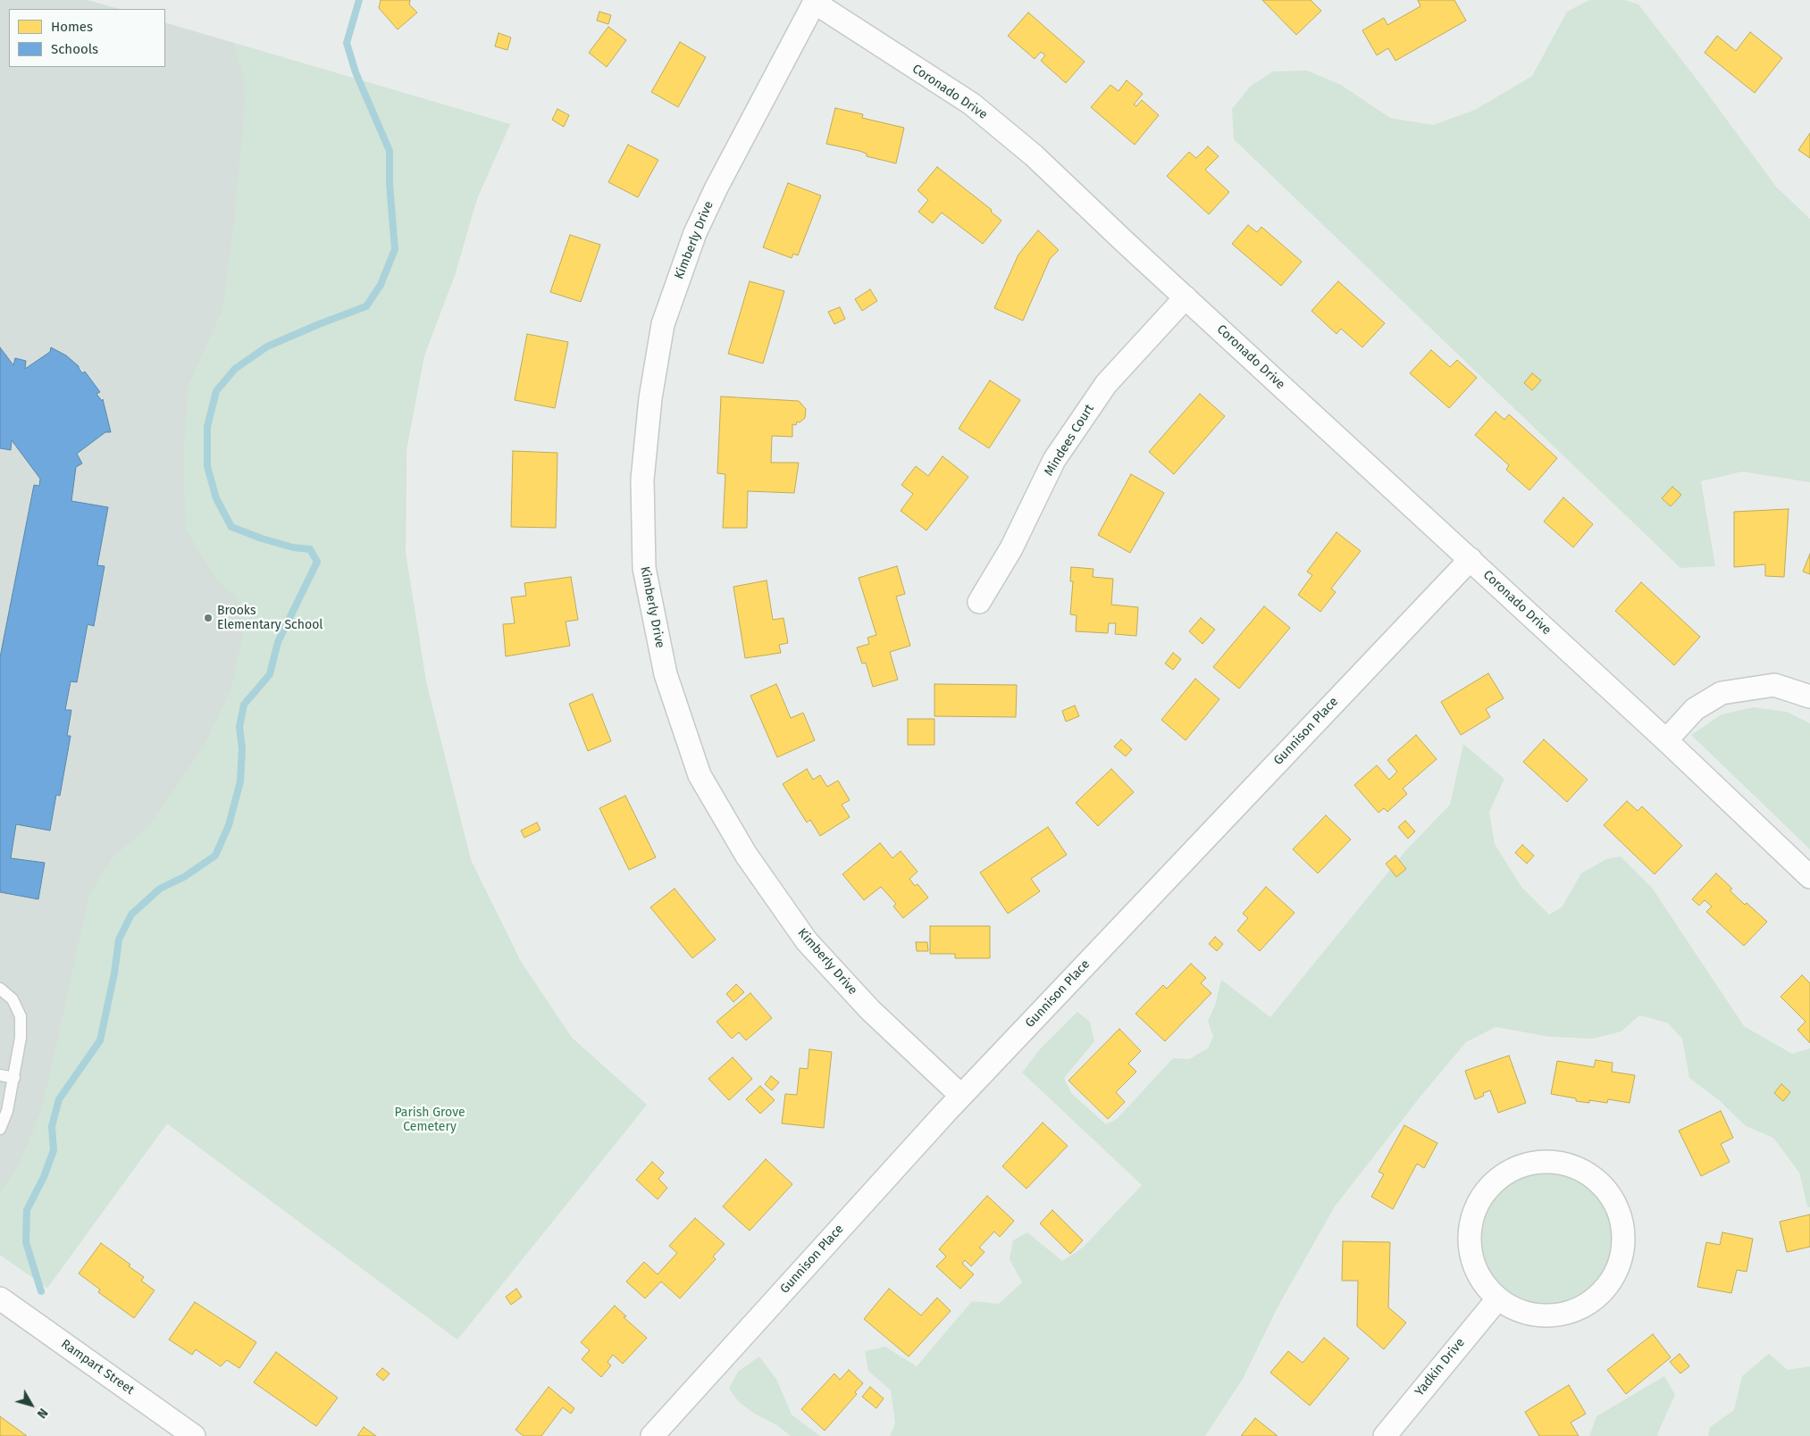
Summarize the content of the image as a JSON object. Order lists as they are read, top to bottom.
{
  "streets": {
    "street": [
      "Coronado Drive",
      "Kimberly Drive",
      "Mindees Court",
      "Gunnison Place",
      "Rampart Street",
      "Yadkin Drive"
    ]
  },
  "crossings": [
    ["Coronado Drive", "Kimberly Drive"],
    ["Coronado Drive", "Mindees Court"],
    ["Coronado Drive", "Gunnison Place"],
    ["Kimberly Drive", "Gunnison Place"]
  ],
  "parks": ["Parish Grove Cemetery"],
  "places": ["Brooks Elementary School"],
  "legend": ["Homes", "Schools"],
  "north": "bottom right"
}
